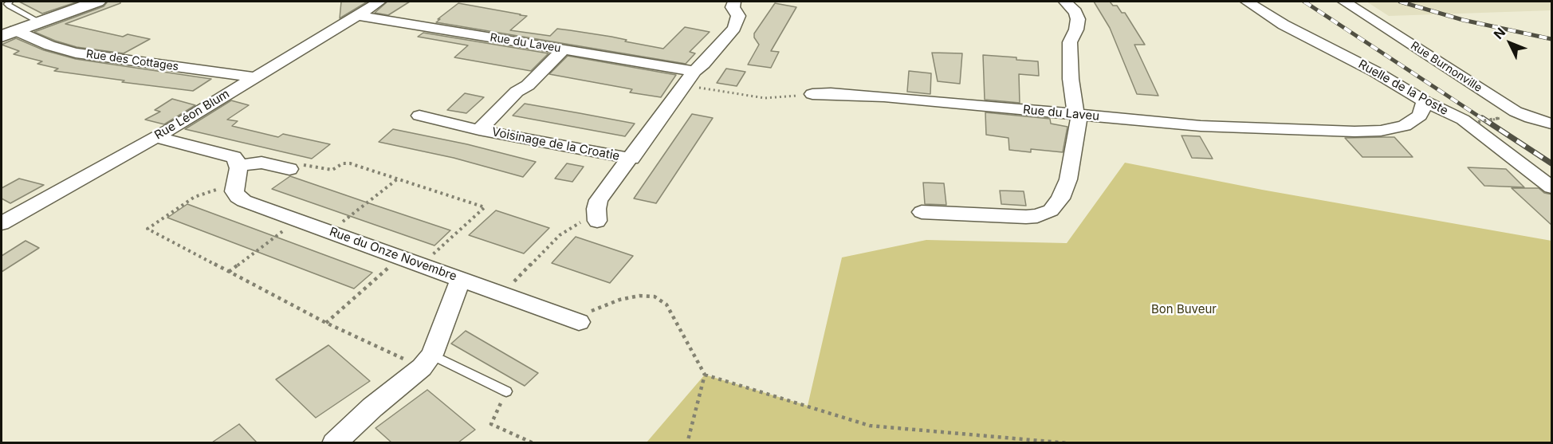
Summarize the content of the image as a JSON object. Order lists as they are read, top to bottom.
{
  "streets": {
    "street": [
      "Rue du Laveu",
      "Rue des Cottages",
      "Rue Burnonville",
      "Ruelle de la Poste",
      "Rue Léon Blum",
      "Voisinage de la Croatie",
      "Rue du Onze Novembre"
    ]
  },
  "crossings": [
    ["Rue du Laveu", "Ruelle de la Poste"],
    ["Rue du Laveu", "Rue Léon Blum"],
    ["Rue du Laveu", "Voisinage de la Croatie"],
    ["Rue des Cottages", "Rue Léon Blum"],
    ["Rue Léon Blum", "Rue du Onze Novembre"]
  ],
  "parks": ["Bon Buveur"],
  "north": "top left"
}
